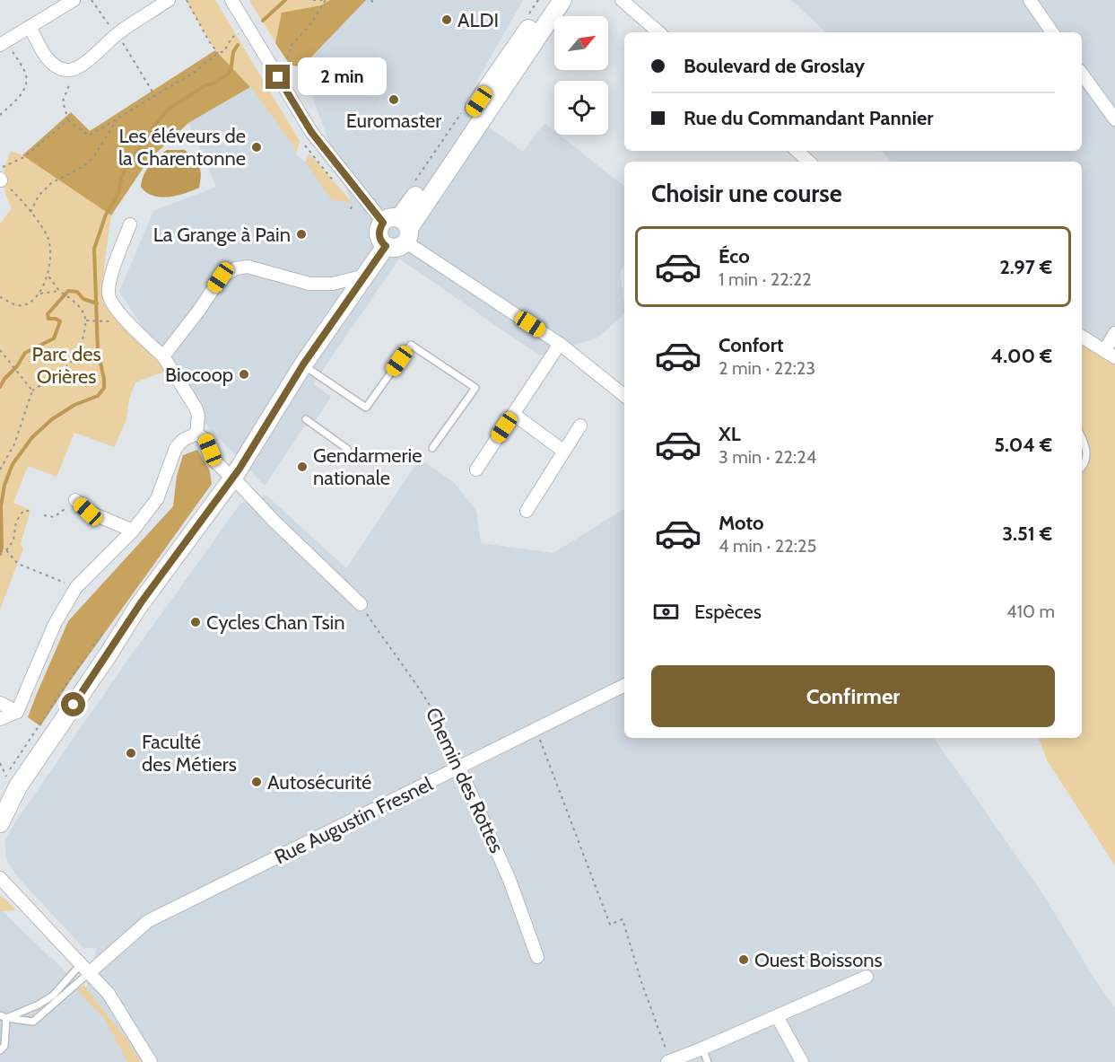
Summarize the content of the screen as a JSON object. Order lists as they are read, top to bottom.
{
  "streets": {
    "street": ["Chemin des Rottes", "Rue Augustin Fresnel"]
  },
  "crossings": [
    ["Chemin des Rottes", "Rue Augustin Fresnel"]
  ],
  "parks": ["Parc des Orières"],
  "places": [
    "ALDI",
    "Euromaster",
    "Les éléveurs de la Charentonne",
    "La Grange à Pain",
    "Biocoop",
    "Gendarmerie nationale",
    "Cycles Chan Tsin",
    "Faculté des Métiers",
    "Autosécurité",
    "Ouest Boissons"
  ],
  "north": "top right",
  "page": {
    "banner": ["Boulevard de Groslay", "Rue du Commandant Pannier"],
    "bubble": "2 min",
    "heading": "Choisir une course",
    "list": [
      {
        "name": "Éco",
        "note": "1 min · 22:22",
        "value": "2.97 €"
      },
      {
        "name": "Confort",
        "note": "2 min · 22:23",
        "value": "4.00 €"
      },
      {
        "name": "XL",
        "note": "3 min · 22:24",
        "value": "5.04 €"
      },
      {
        "name": "Moto",
        "note": "4 min · 22:25",
        "value": "3.51 €"
      }
    ],
    "pay": ["Espèces", "410 m"],
    "buttons": "Confirmer"
  }
}
